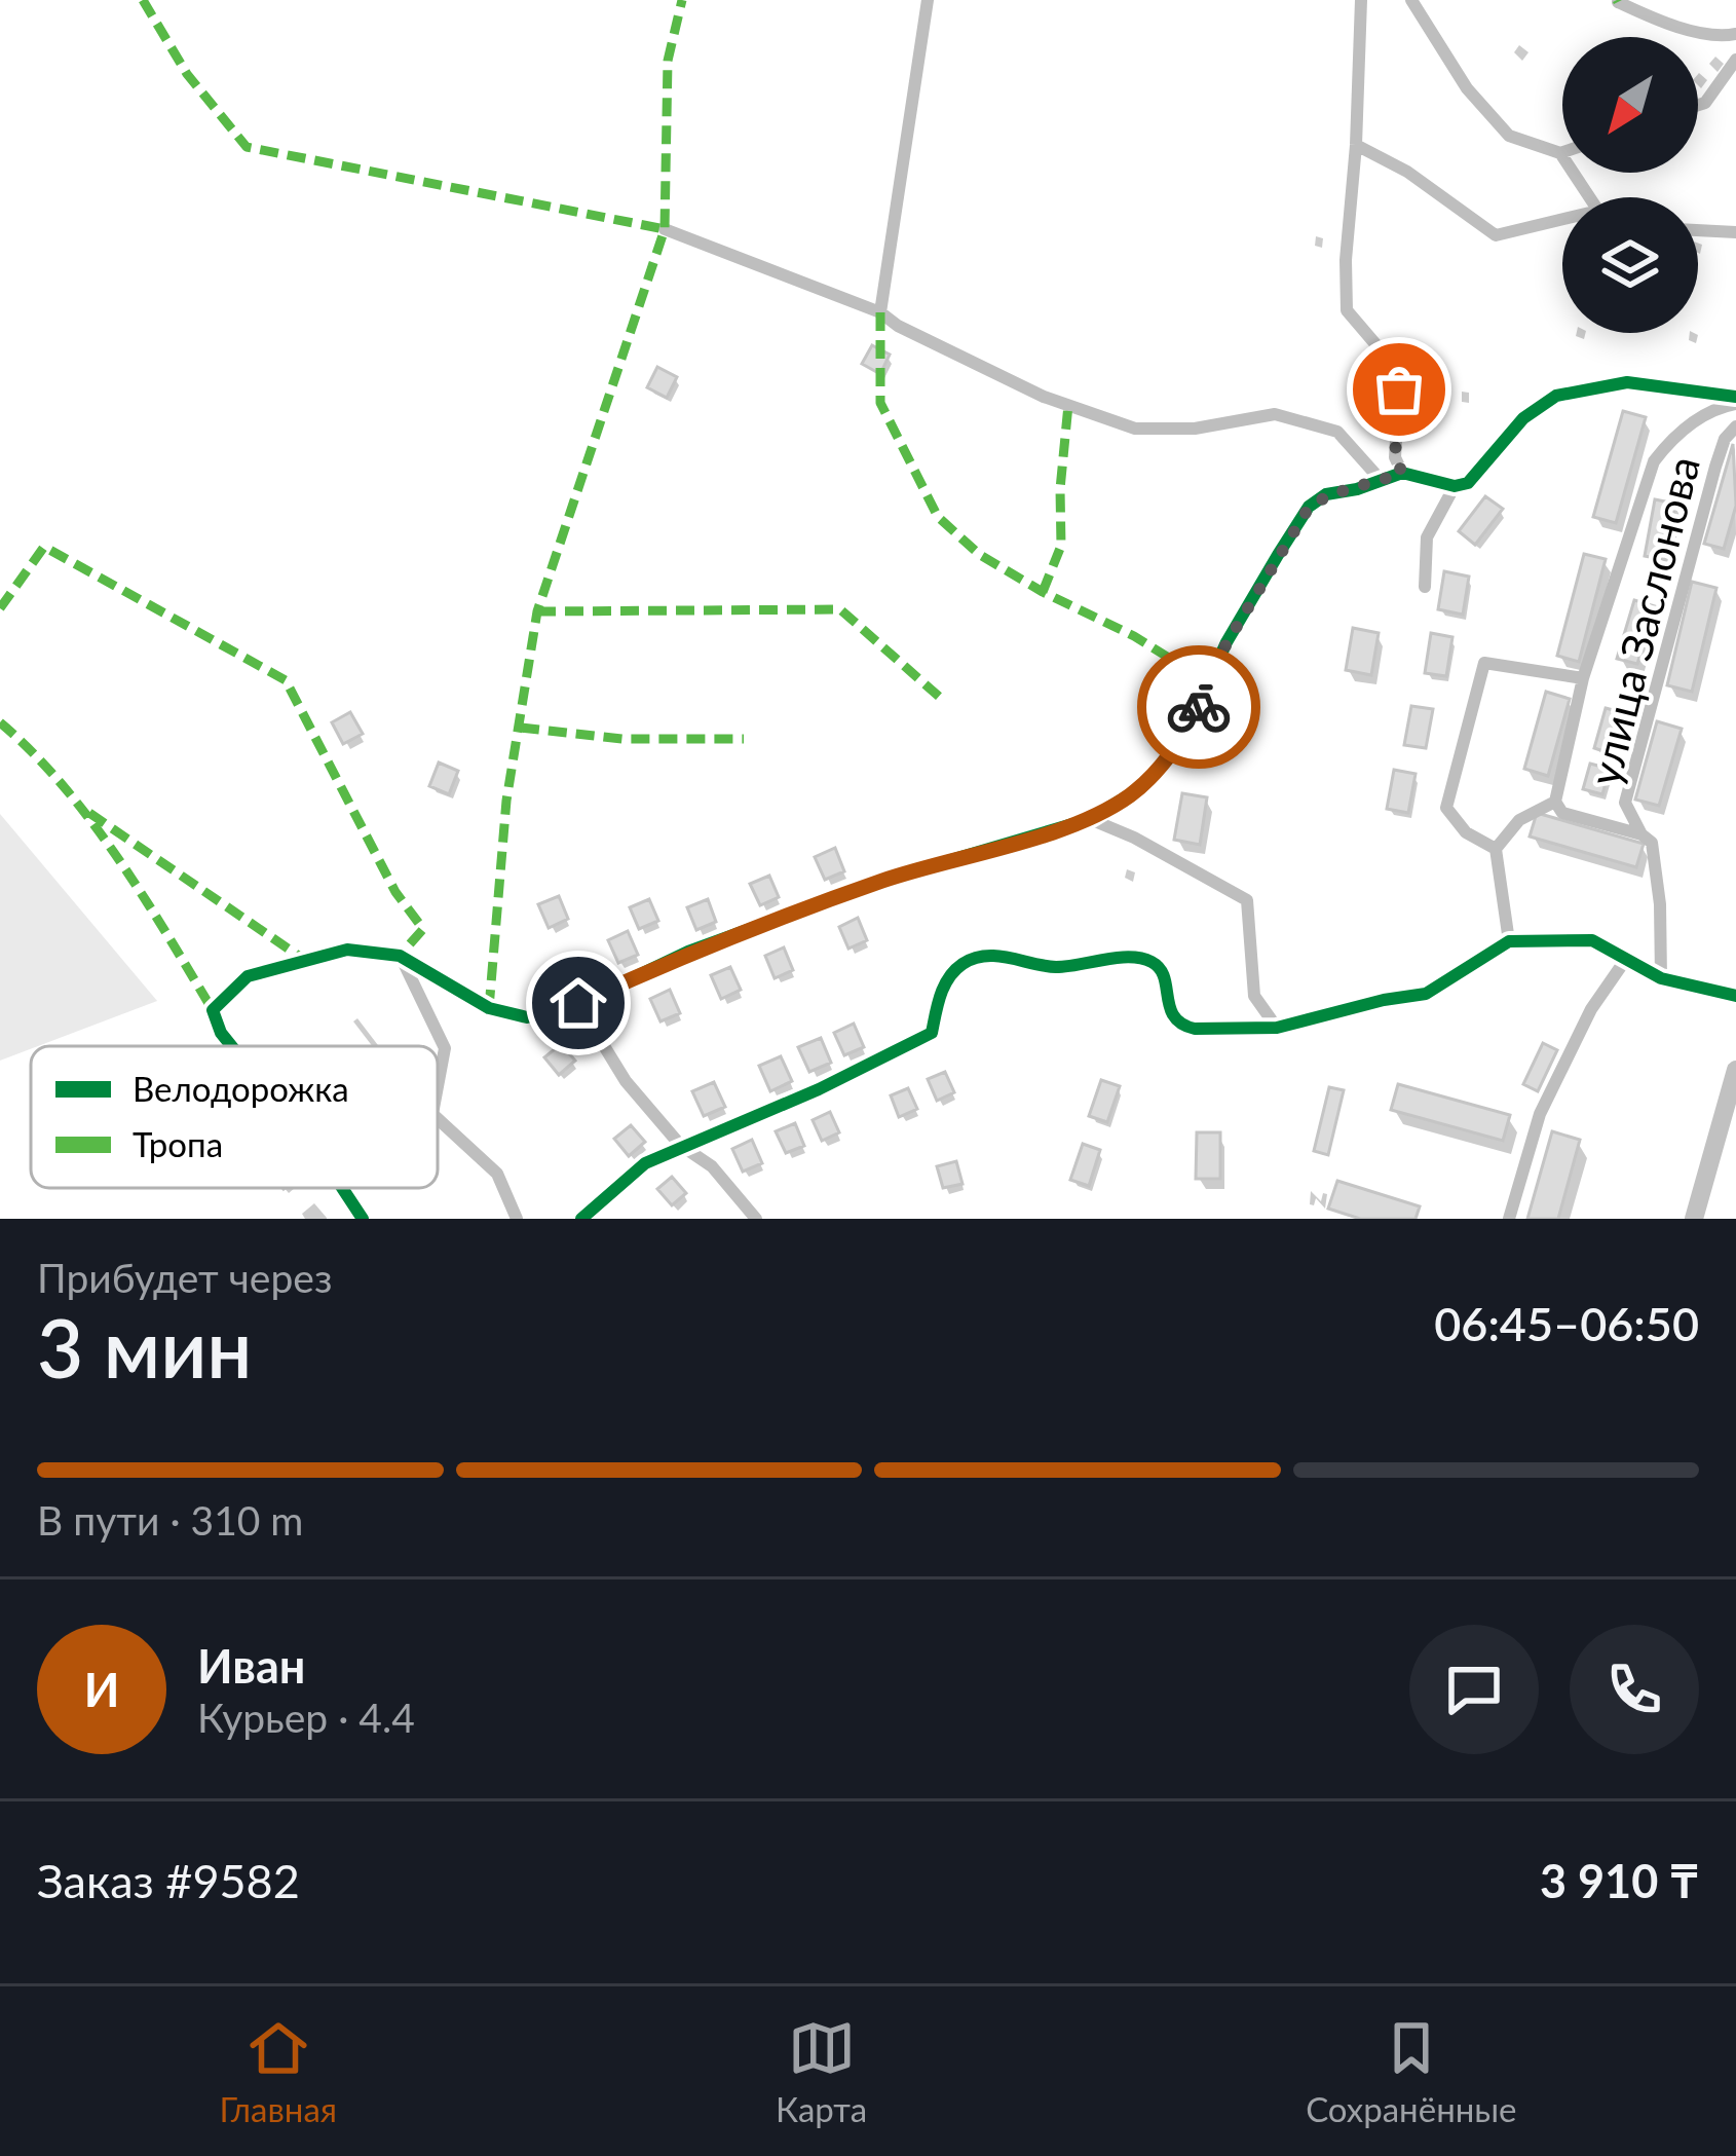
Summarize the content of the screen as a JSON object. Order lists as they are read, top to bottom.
{
  "streets": {
    "street": ["улица Заслонова"]
  },
  "legend": ["Велодорожка", "Тропа"],
  "north": "bottom left",
  "page": {
    "heading": ["3 мин", "Прибудет через", "06:45–06:50"],
    "panel": [
      "Иван",
      "Курьер · 4.4",
      "Заказ #9582",
      "3 910 ₸"
    ],
    "bar": "В пути · 310 m",
    "round": "И",
    "tabs": ["Главная", "Карта", "Сохранённые"]
  }
}
